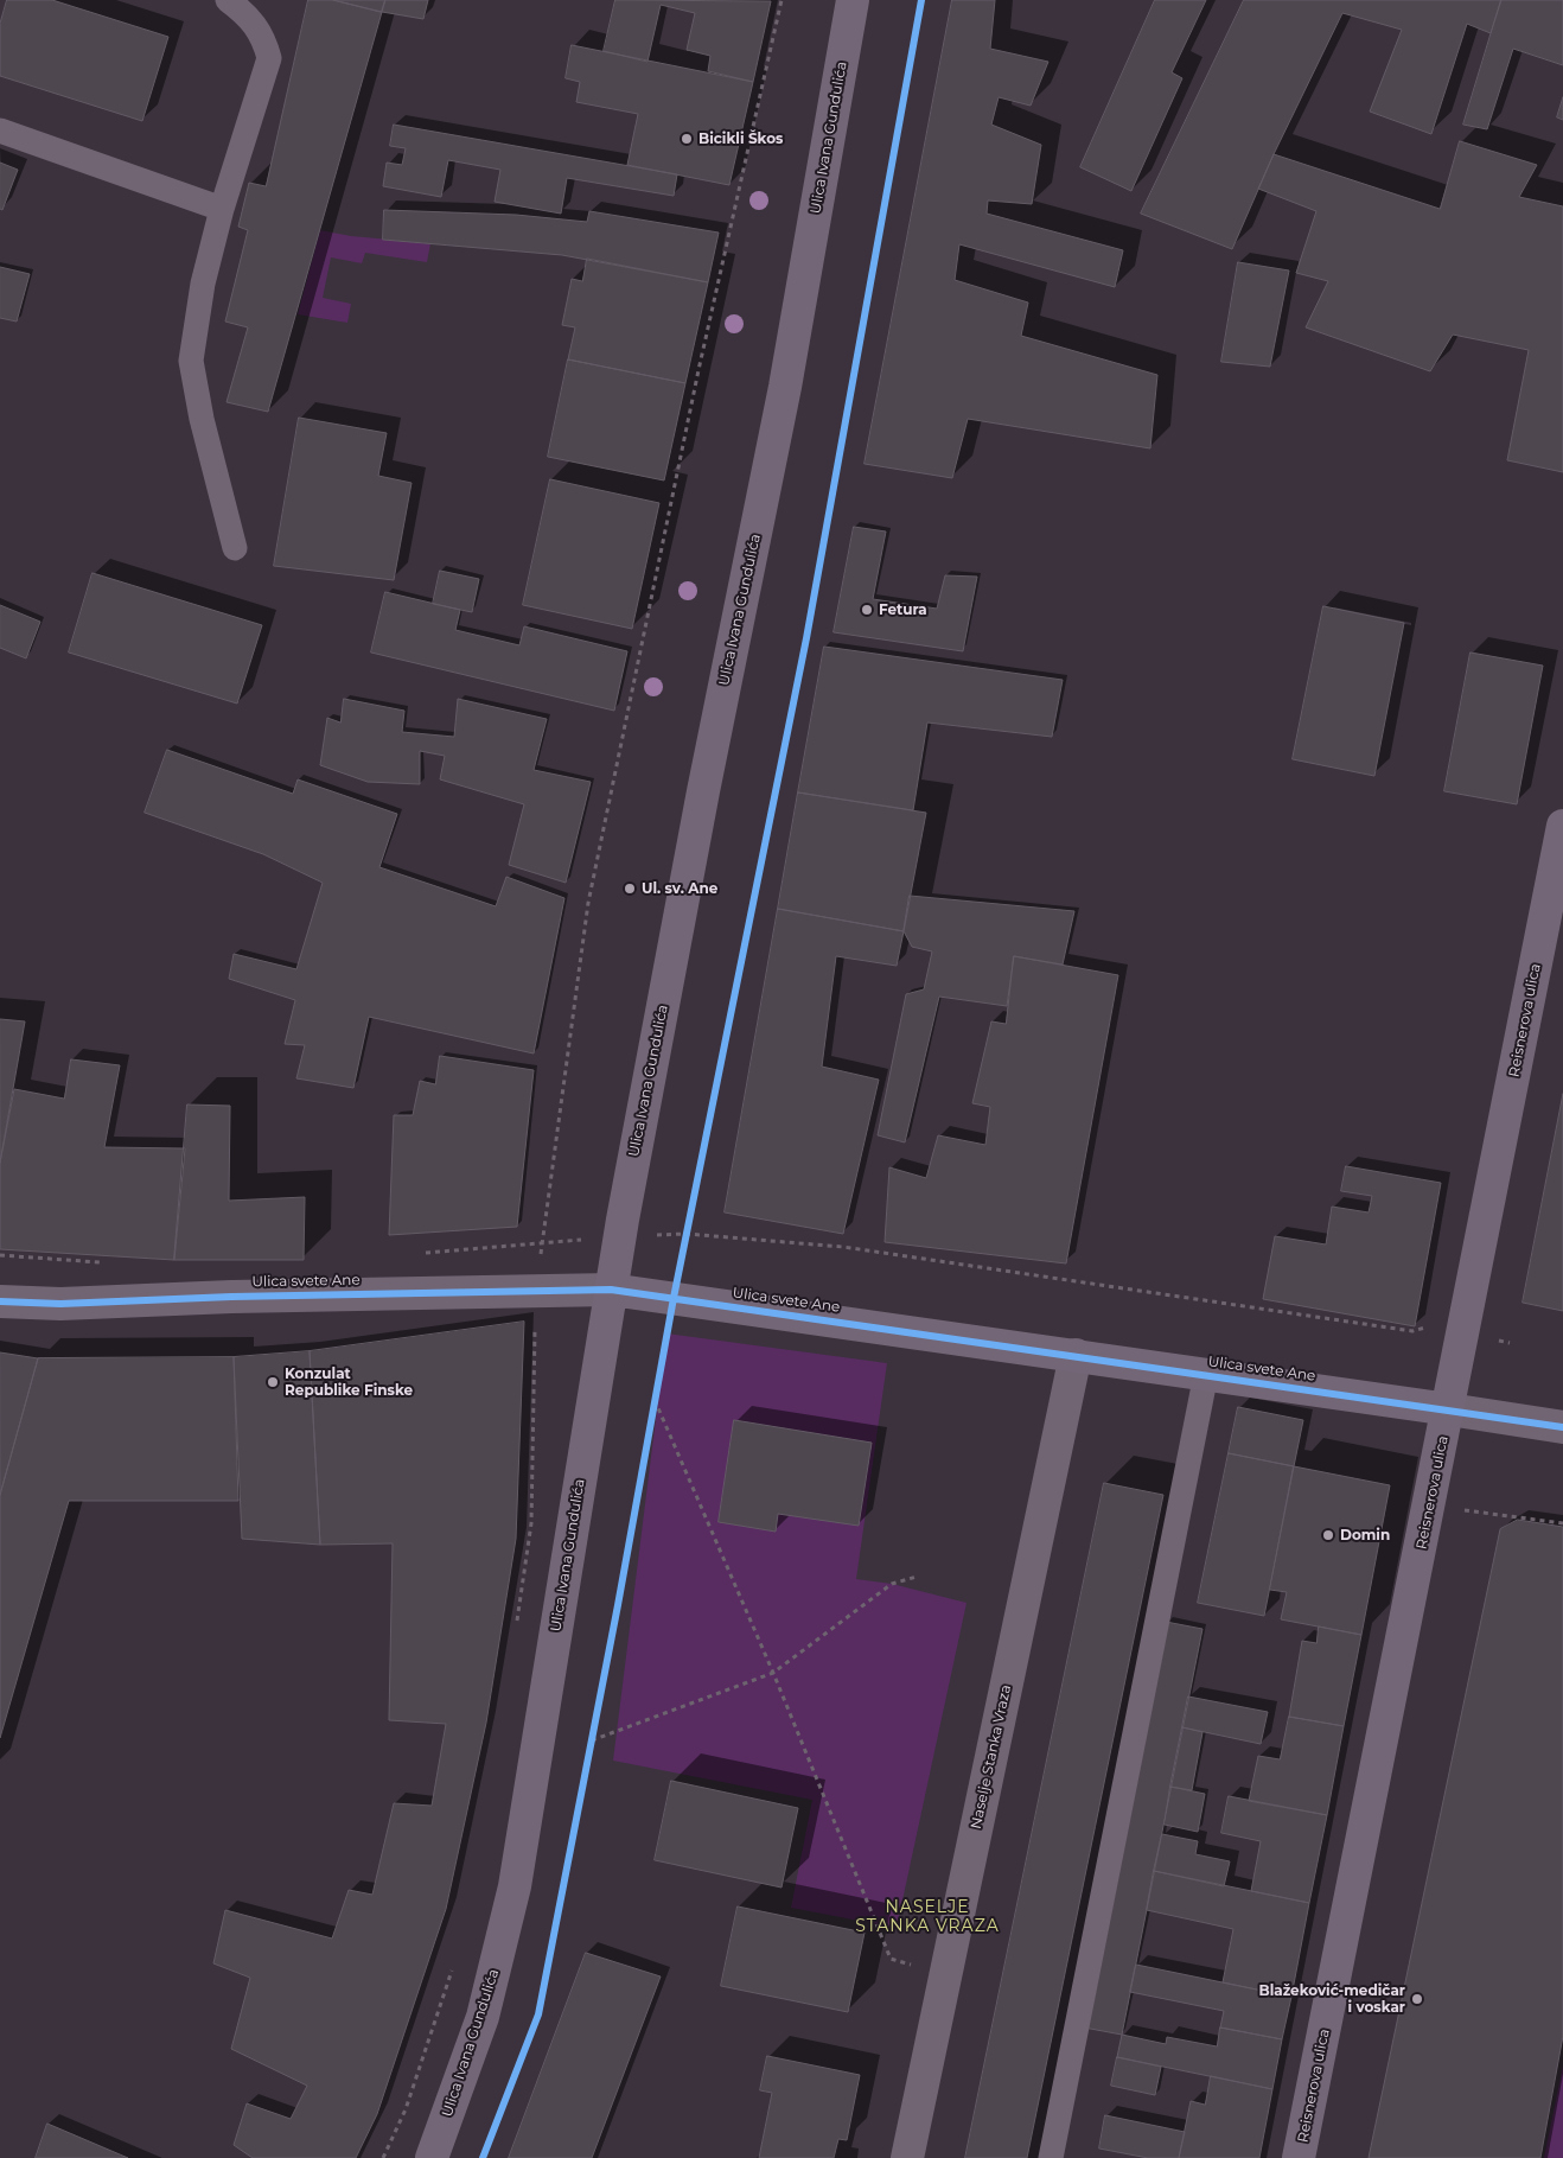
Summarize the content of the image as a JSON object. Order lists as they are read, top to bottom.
{
  "streets": {
    "street": [
      "Ulica Ivana Gundulića",
      "Reisnerova ulica",
      "Ulica svete Ane",
      "Naselje Stanka Vraza"
    ]
  },
  "crossings": [
    ["Ulica Ivana Gundulića", "Ulica svete Ane"],
    ["Reisnerova ulica", "Ulica svete Ane"],
    ["Ulica svete Ane", "Naselje Stanka Vraza"]
  ],
  "districts": ["NASELJE STANKA VRAZA"],
  "places": [
    "Bicikli Škos",
    "Fetura",
    "Ul. sv. Ane",
    "Konzulat Republike Finske",
    "Domin",
    "Blažeković-medičar i voskar"
  ]
}
